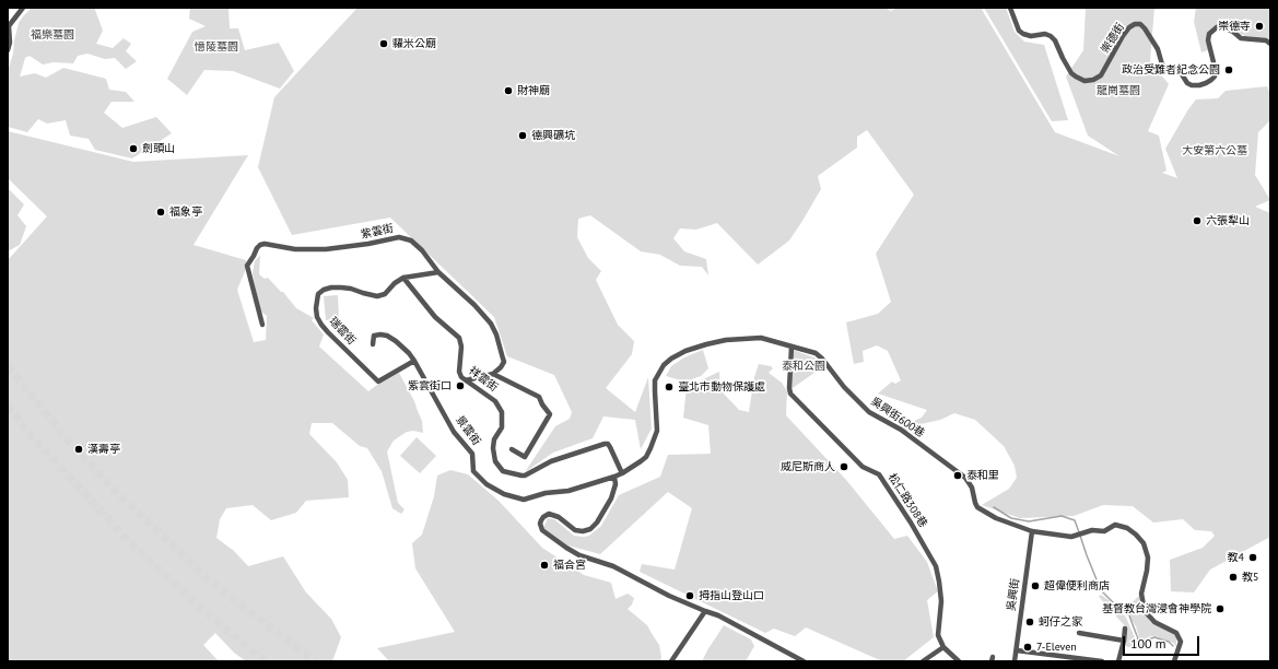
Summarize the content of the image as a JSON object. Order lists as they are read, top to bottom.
{
  "streets": {
    "street": [
      "崇德街",
      "紫雲街",
      "瑞雲街",
      "祥雲街",
      "吳興街600巷",
      "景雲街",
      "松仁路308巷",
      "吳興街"
    ]
  },
  "crossings": [
    ["紫雲街", "瑞雲街"],
    ["瑞雲街", "祥雲街"],
    ["瑞雲街", "景雲街"],
    ["祥雲街", "吳興街600巷"],
    ["祥雲街", "景雲街"],
    ["吳興街600巷", "景雲街"],
    ["吳興街600巷", "松仁路308巷"],
    ["吳興街600巷", "吳興街"]
  ],
  "parks": [
    "福樂墓園",
    "憶陵墓園",
    "龍崗墓園",
    "大安第六公墓",
    "泰和公園"
  ],
  "places": [
    "崇德寺",
    "糶米公廟",
    "政治受難者紀念公園",
    "財神廟",
    "德興礦坑",
    "劍頭山",
    "福象亭",
    "六張犁山",
    "紫雲街口",
    "臺北市動物保護處",
    "漢壽亭",
    "威尼斯商人",
    "泰和里",
    "教4",
    "福合宮",
    "教5",
    "超偉便利商店",
    "拇指山登山口",
    "基督教台灣浸會神學院",
    "蚵仔之家",
    "7-Eleven"
  ],
  "scale_bar": "100 m"
}
